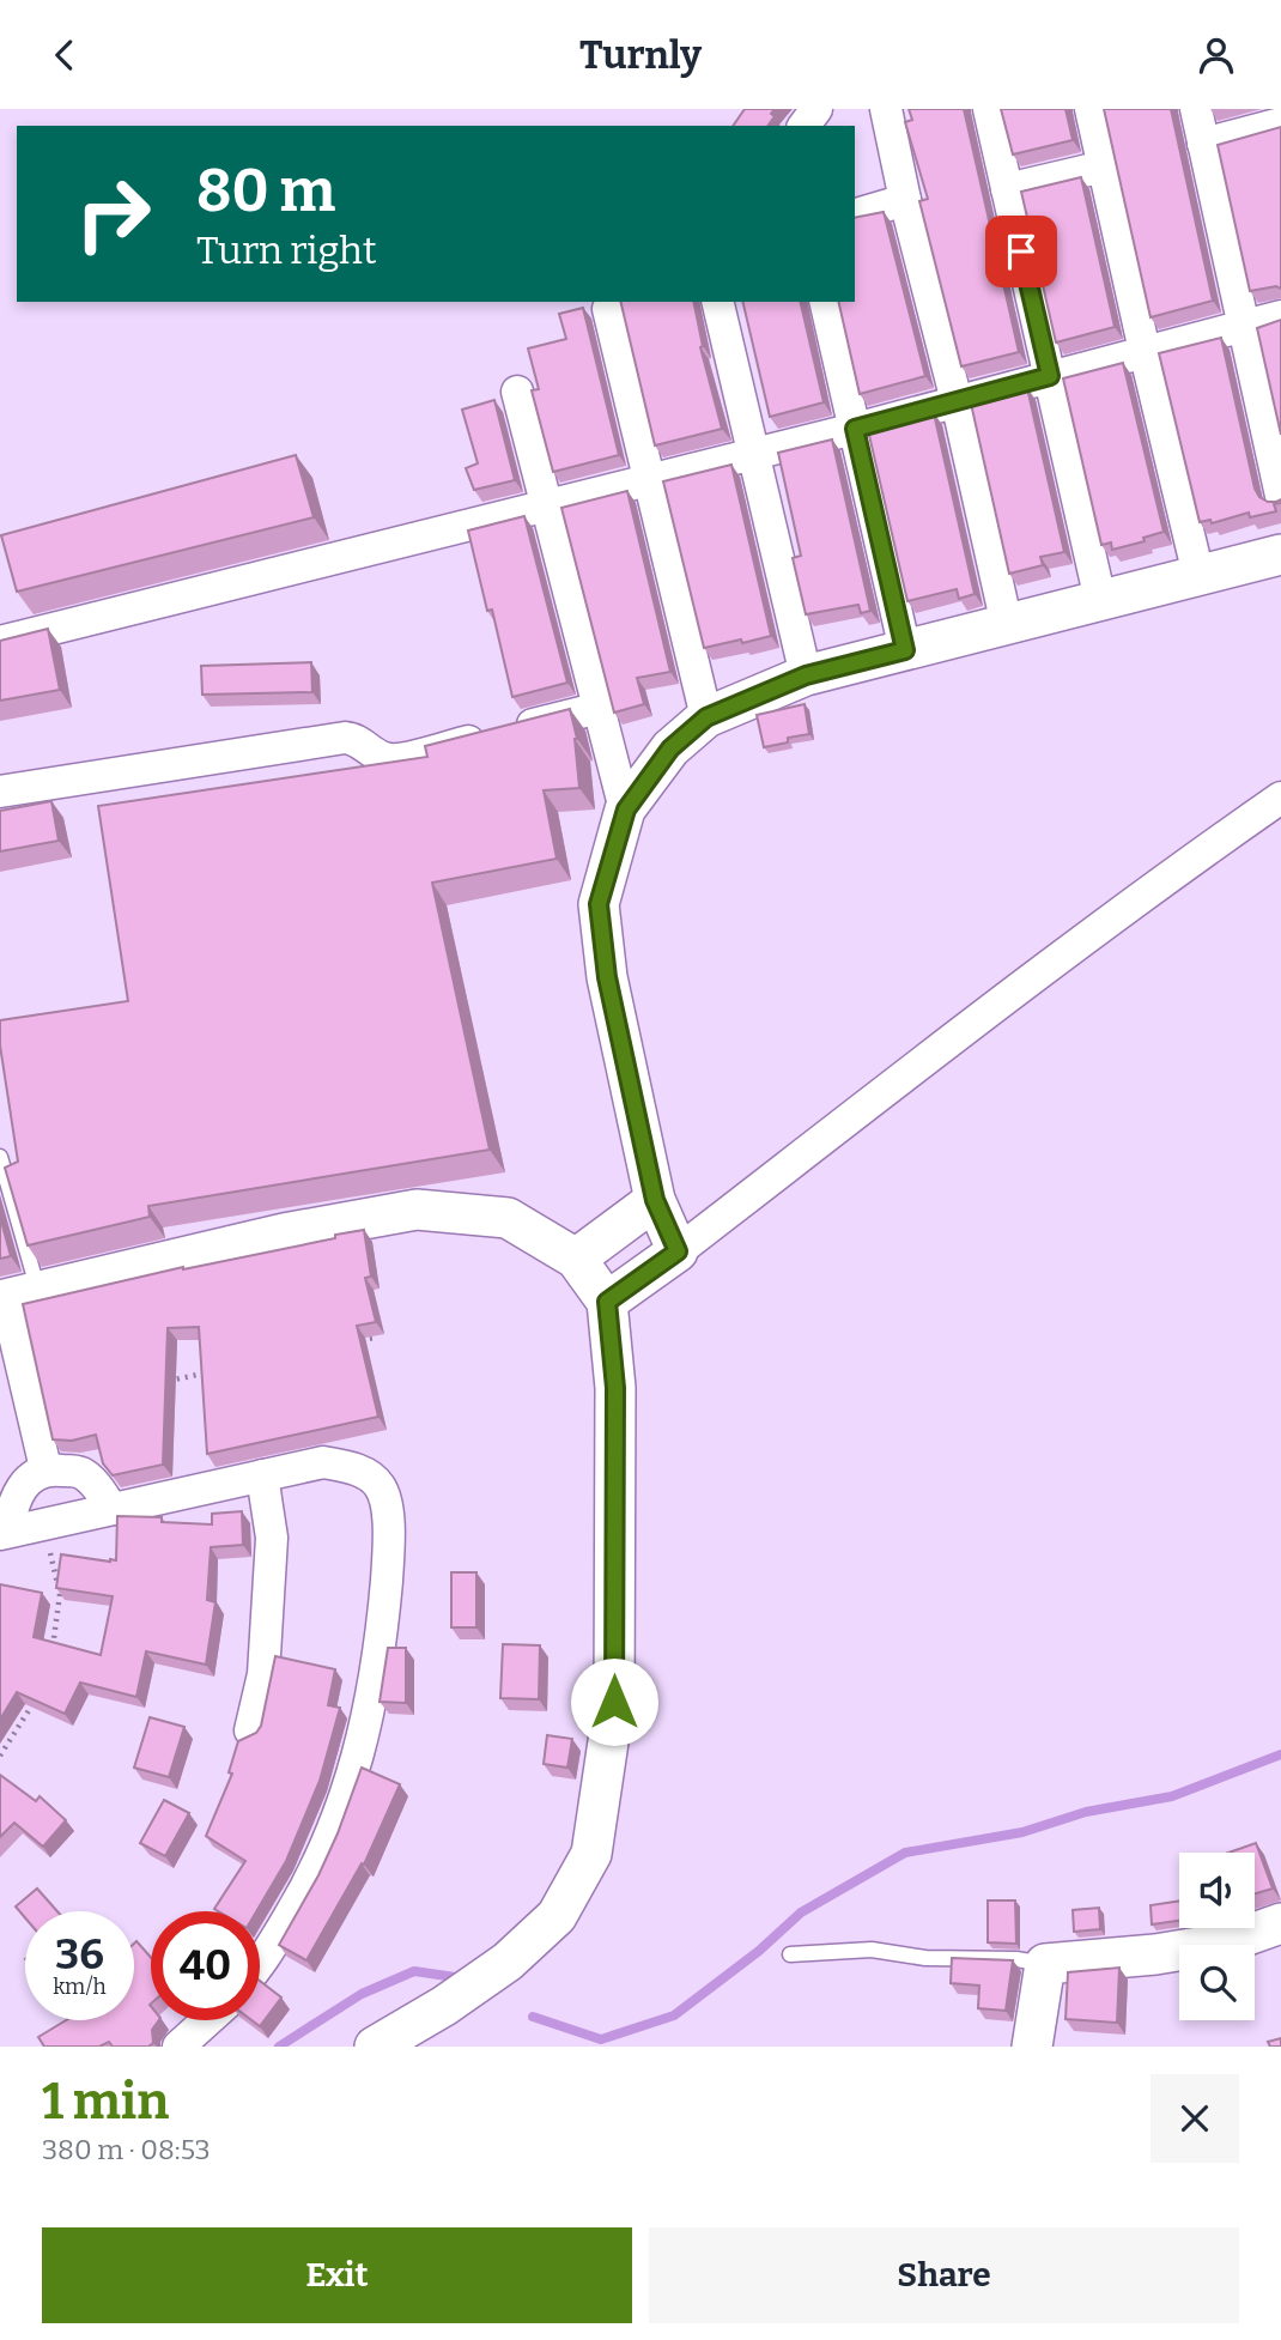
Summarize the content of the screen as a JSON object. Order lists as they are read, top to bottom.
{
  "page": {
    "header": "Turnly",
    "turn": ["80 m", "Turn right"],
    "speed": "36 km/h",
    "limit": "40",
    "heading": ["1 min", "380 m · 08:53"],
    "buttons": ["Exit", "Share"]
  }
}
